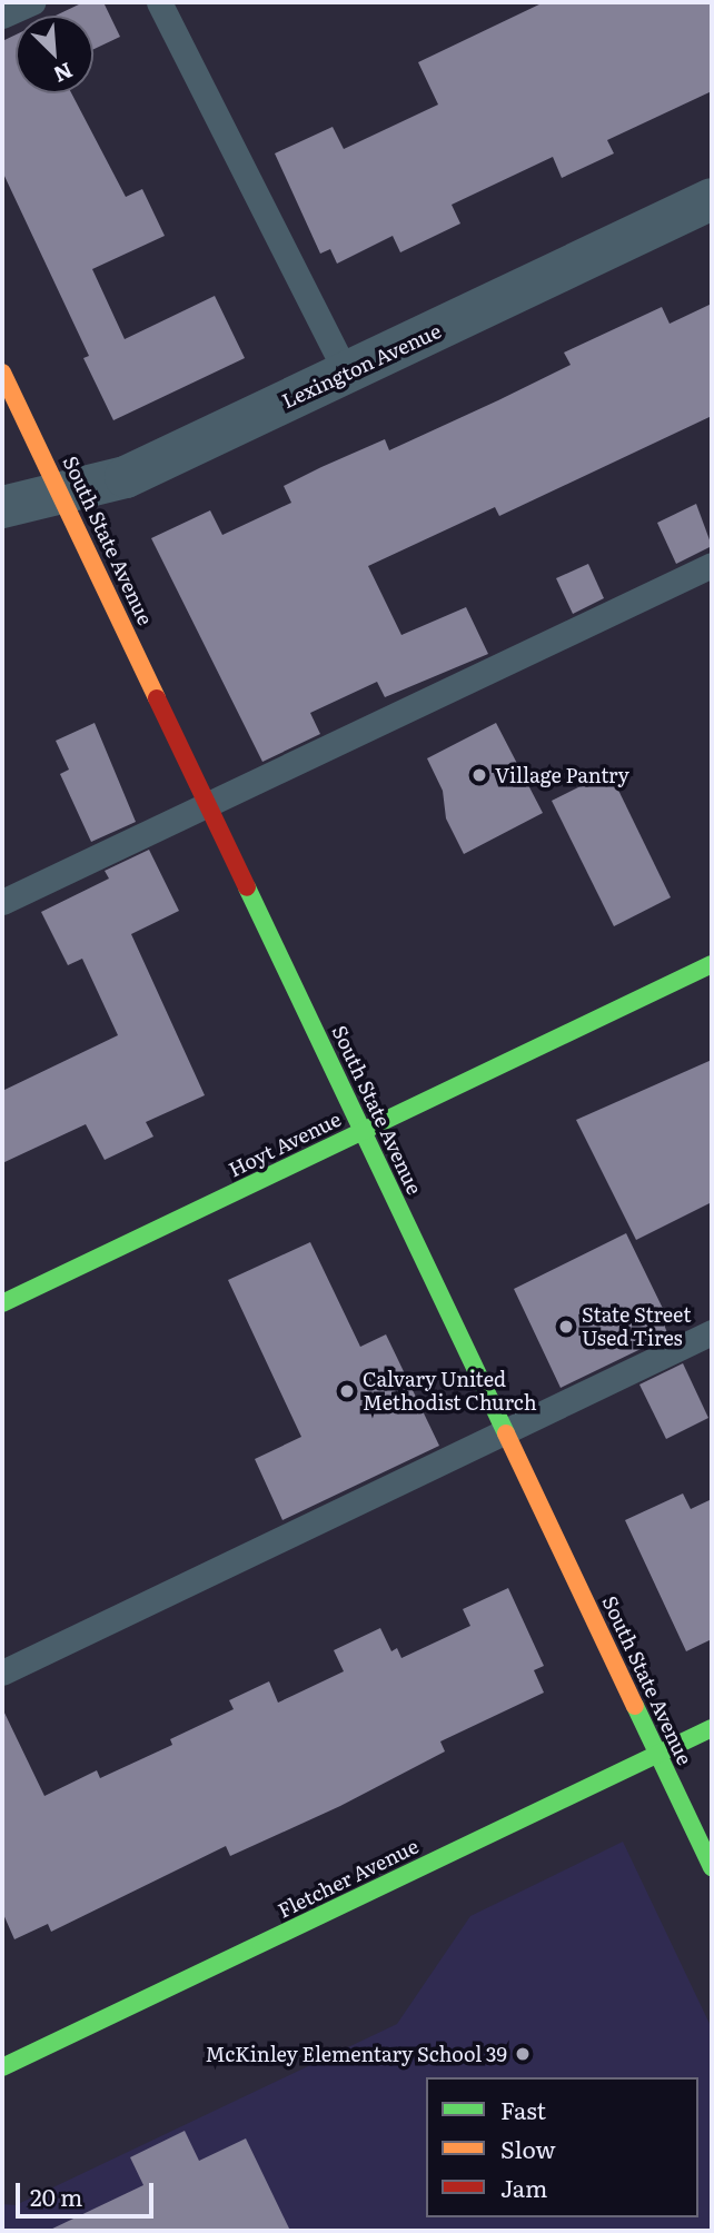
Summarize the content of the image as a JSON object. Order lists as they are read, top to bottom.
{
  "streets": {
    "street": [
      "Lexington Avenue",
      "South State Avenue",
      "Hoyt Avenue",
      "Fletcher Avenue"
    ]
  },
  "crossings": [
    ["Lexington Avenue", "South State Avenue"],
    ["South State Avenue", "Hoyt Avenue"],
    ["South State Avenue", "Fletcher Avenue"]
  ],
  "places": [
    "Village Pantry",
    "State Street Used Tires",
    "Calvary United Methodist Church",
    "McKinley Elementary School 39"
  ],
  "legend": ["Fast", "Slow", "Jam"],
  "scale_bar": "20 m",
  "north": "bottom right"
}
